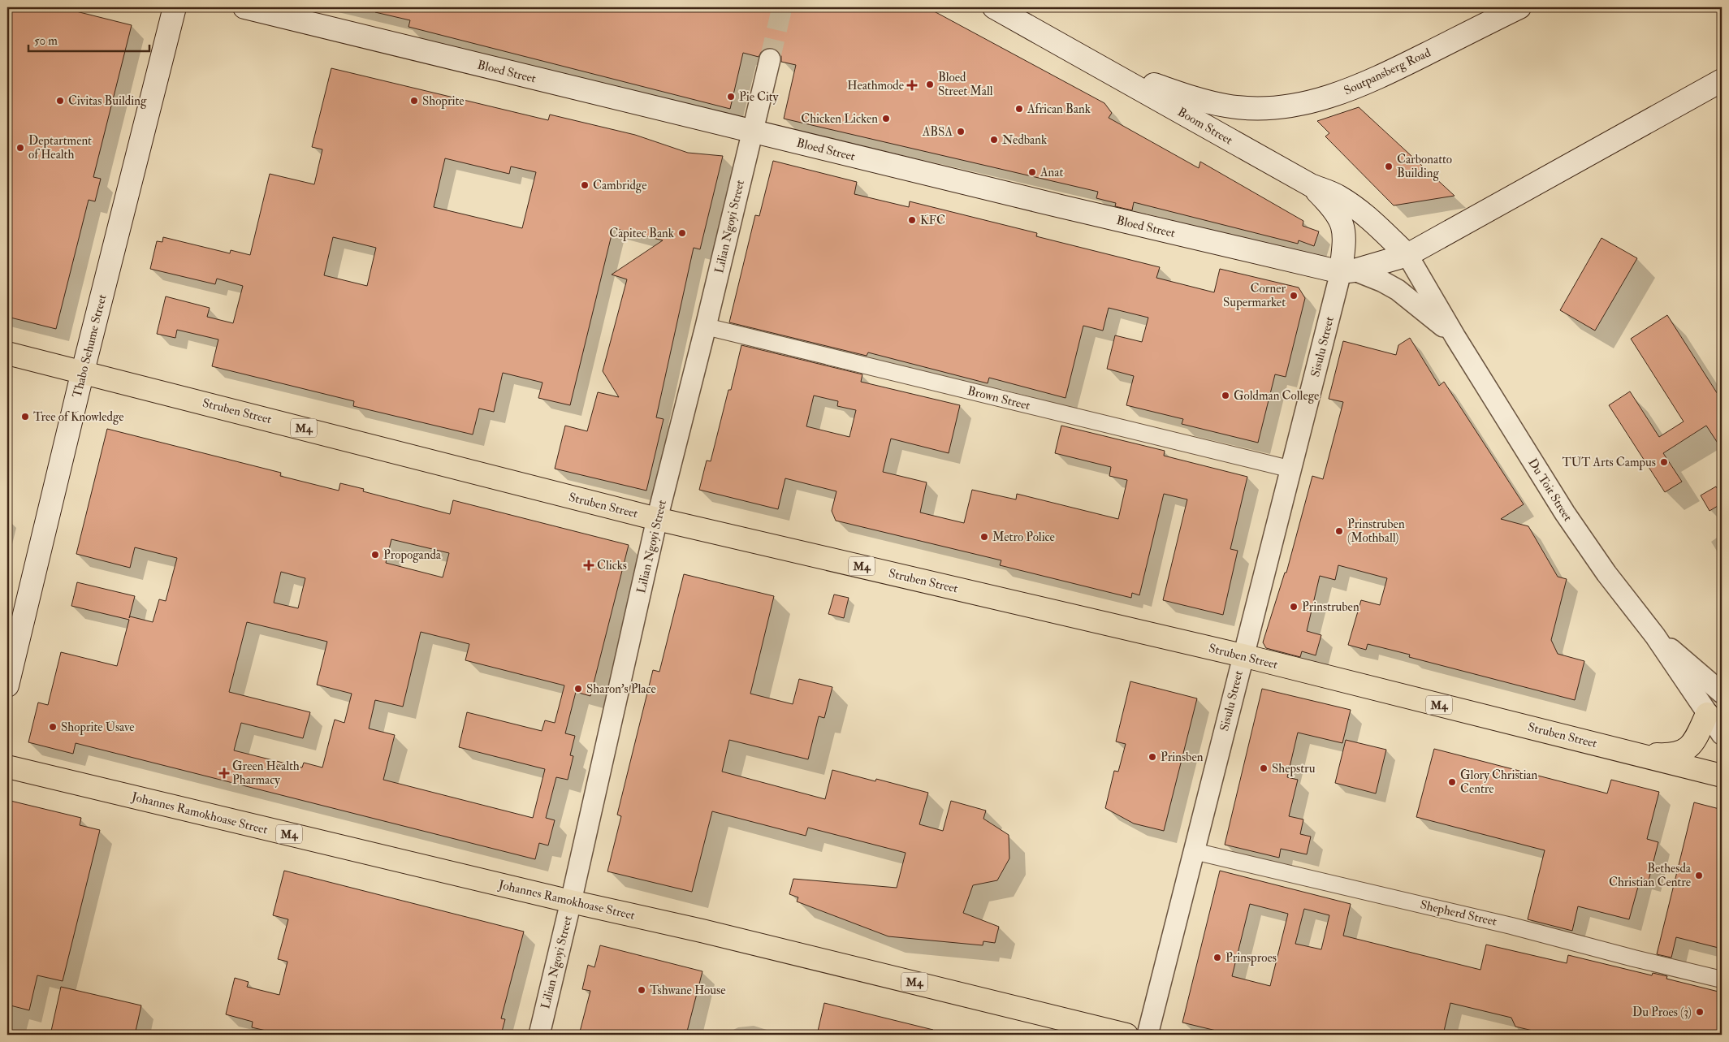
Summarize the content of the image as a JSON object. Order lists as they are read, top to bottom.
{
  "streets": {
    "main road": [
      "Bloed Street",
      "Soutpansberg Road",
      "Boom Street",
      "Thabo Sehume Street",
      "Struben Street",
      "M4",
      "Johannes Ramokhoase Street"
    ],
    "street": [
      "Lilian Ngoyi Street",
      "Sisulu Street",
      "Brown Street",
      "Du Toit Street",
      "Shepherd Street"
    ]
  },
  "crossings": [
    ["Bloed Street", "Boom Street"],
    ["Bloed Street", "Lilian Ngoyi Street"],
    ["Bloed Street", "Sisulu Street"],
    ["Bloed Street", "Du Toit Street"],
    ["Soutpansberg Road", "Boom Street"],
    ["Boom Street", "Du Toit Street"],
    ["Lilian Ngoyi Street", "Brown Street"],
    ["Lilian Ngoyi Street", "Struben Street"],
    ["Lilian Ngoyi Street", "Johannes Ramokhoase Street"],
    ["Thabo Sehume Street", "Struben Street"],
    ["Sisulu Street", "Brown Street"],
    ["Sisulu Street", "Struben Street"],
    ["Sisulu Street", "Du Toit Street"],
    ["Sisulu Street", "Shepherd Street"]
  ],
  "places": {
    "other": [
      "Bloed Street Mall",
      "Pie City",
      "Civitas Building",
      "Shoprite",
      "African Bank",
      "Chicken Licken",
      "ABSA",
      "Nedbank",
      "Deptartment of Health",
      "Carbonatto Building",
      "Anat",
      "Cambridge",
      "KFC",
      "Capitec Bank",
      "Corner Supermarket",
      "Goldman College",
      "Tree of Knowledge",
      "TUT Arts Campus",
      "Prinstruben (Mothball)",
      "Metro Police",
      "Propoganda",
      "Prinstruben",
      "Sharon's Place",
      "Shoprite Usave",
      "Prinsben",
      "Shepstru",
      "Glory Christian Centre",
      "Bethesda Christian Centre",
      "Prinsproes",
      "Tshwane House",
      "Du Proes (3)"
    ],
    "health": ["Heathmode", "Clicks", "Green Health Pharmacy"]
  },
  "scale_bar": "50 m"
}
